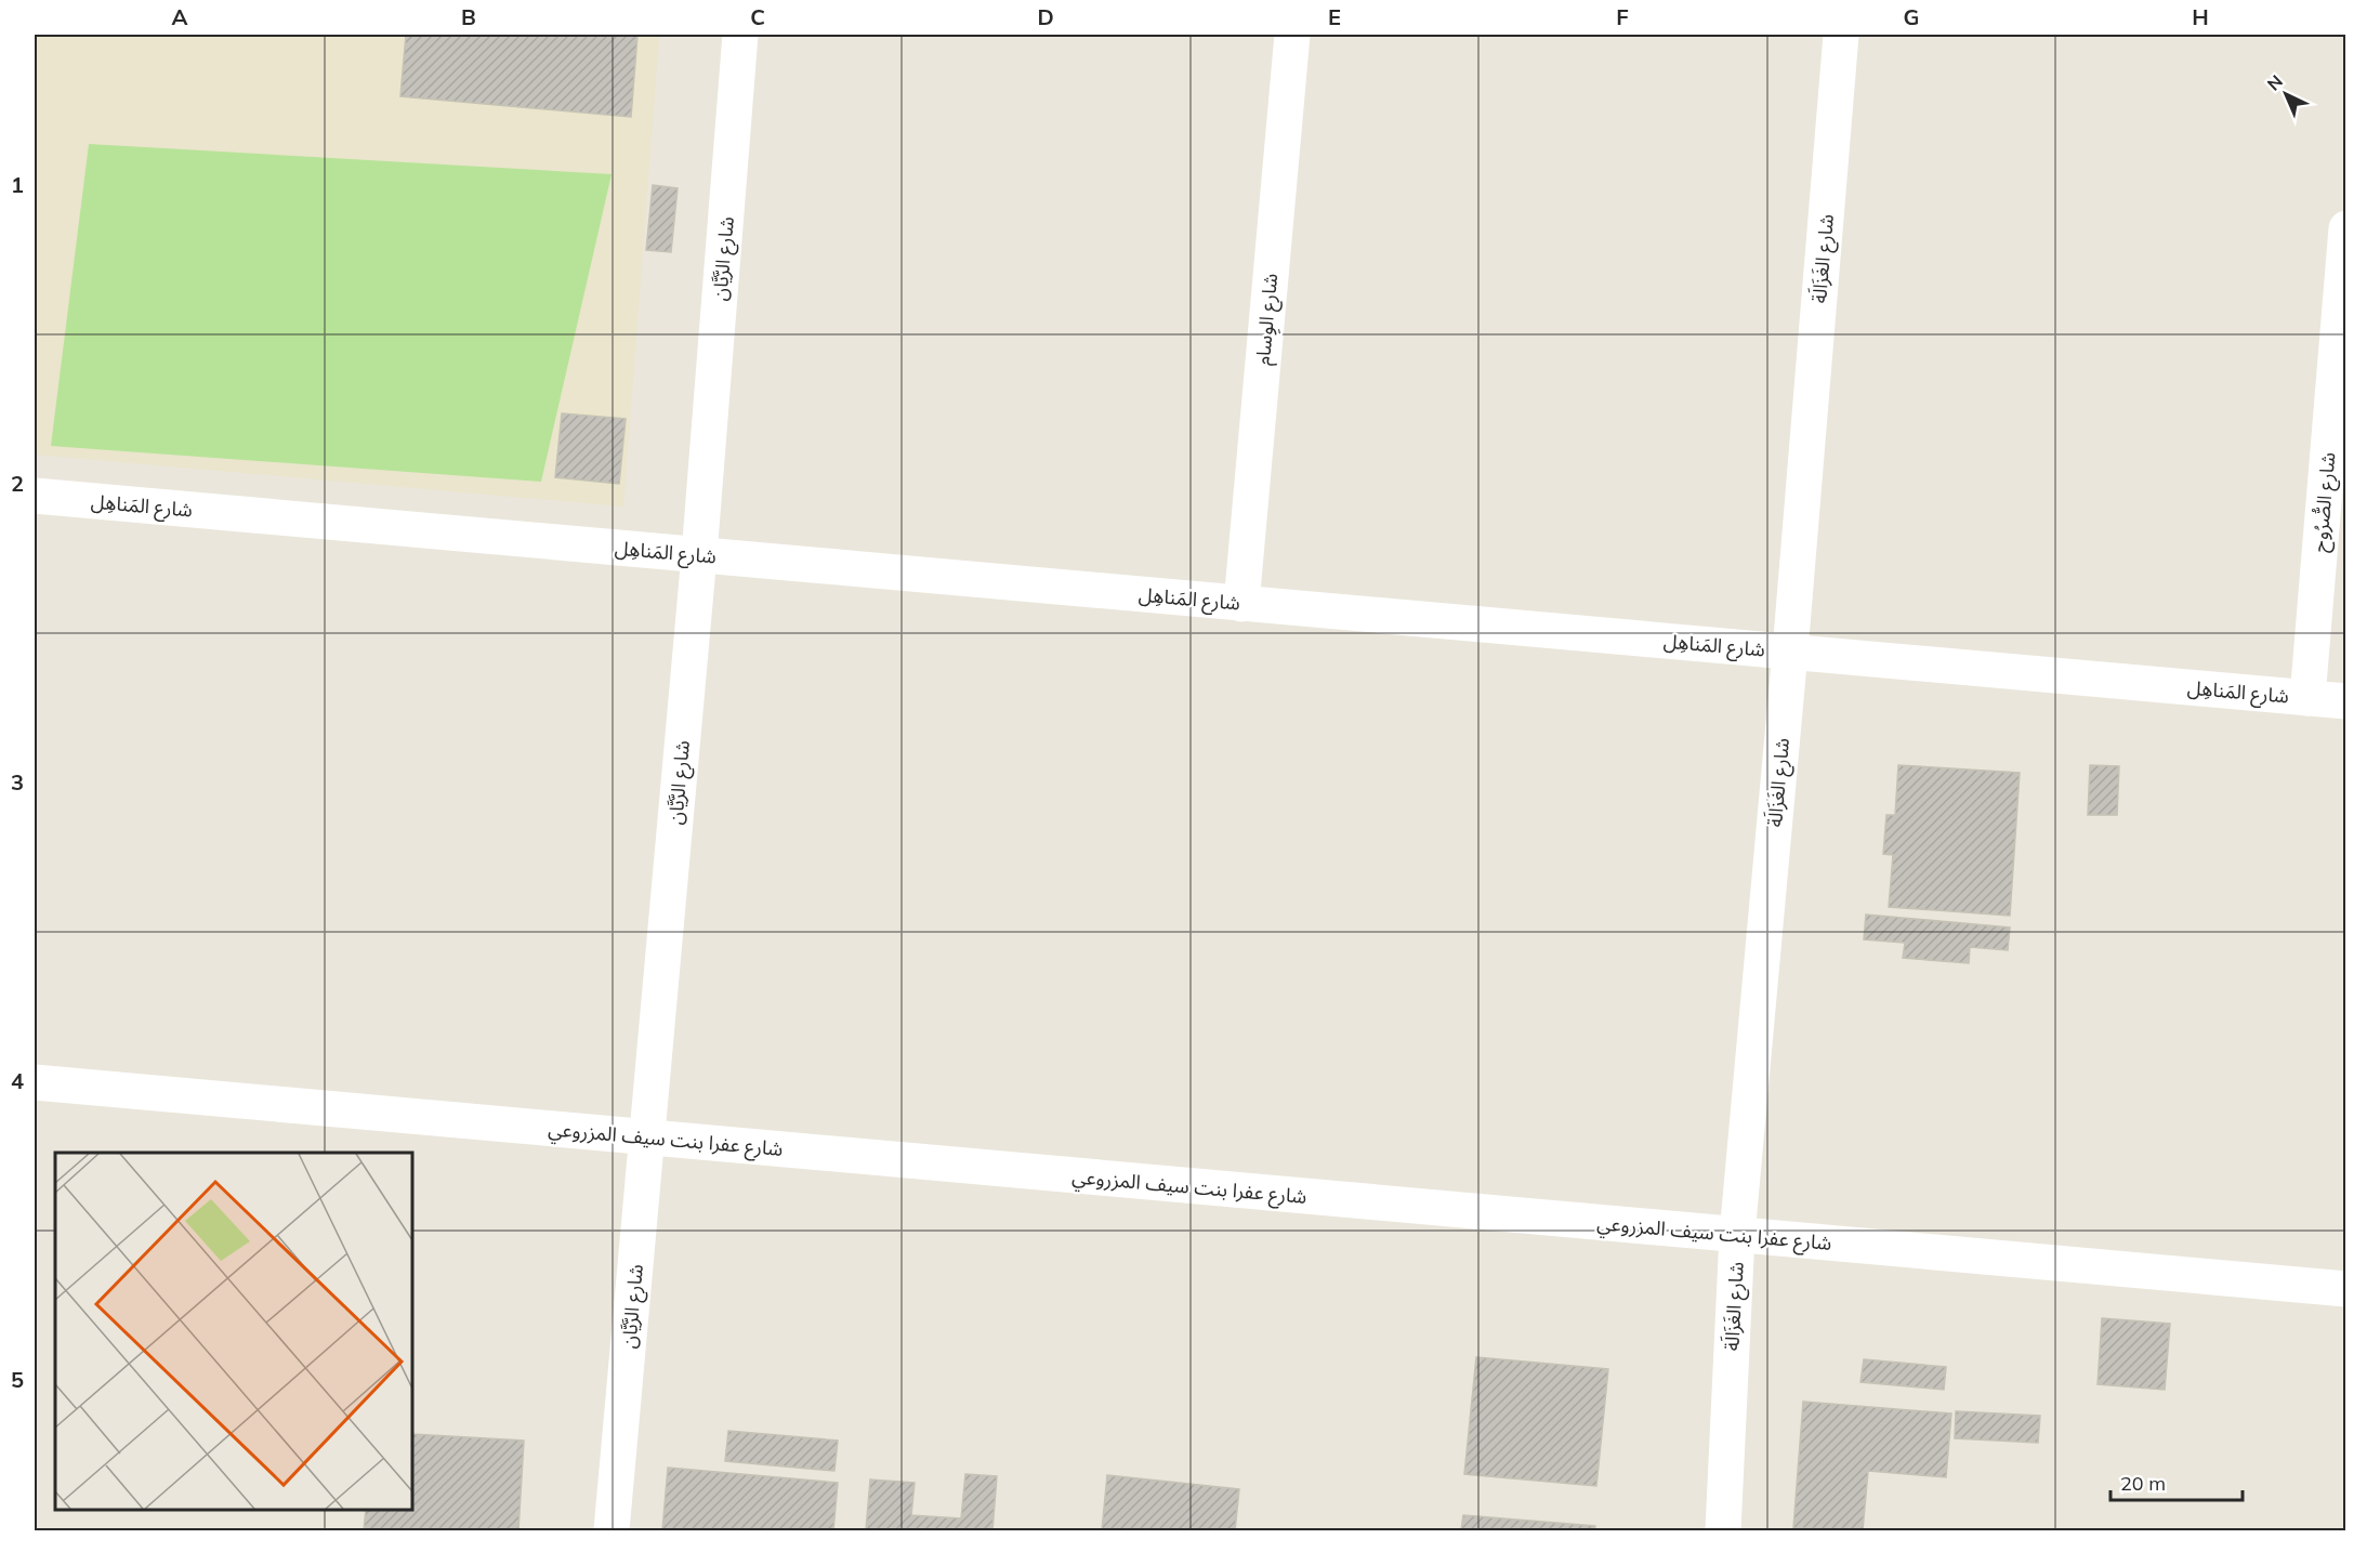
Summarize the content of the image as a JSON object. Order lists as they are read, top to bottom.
{
  "streets": {
    "street": [
      "شارع الرَّيَّان",
      "شارع الغَزَالَة",
      "شارع الوِسام",
      "شارع الصُّرُوح",
      "شارع المَناهِل",
      "شارع عفرا بنت سيف المزروعي"
    ]
  },
  "crossings": [
    ["شارع الرَّيَّان", "شارع المَناهِل"],
    ["شارع الرَّيَّان", "شارع عفرا بنت سيف المزروعي"],
    ["شارع الغَزَالَة", "شارع المَناهِل"],
    ["شارع الغَزَالَة", "شارع عفرا بنت سيف المزروعي"],
    ["شارع الوِسام", "شارع المَناهِل"],
    ["شارع الصُّرُوح", "شارع المَناهِل"]
  ],
  "scale_bar": "20 m",
  "north": "top left",
  "grid": {
    "columns": [
      "A",
      "B",
      "C",
      "D",
      "E",
      "F",
      "G",
      "H"
    ],
    "rows": [
      "1",
      "2",
      "3",
      "4",
      "5"
    ]
  }
}
